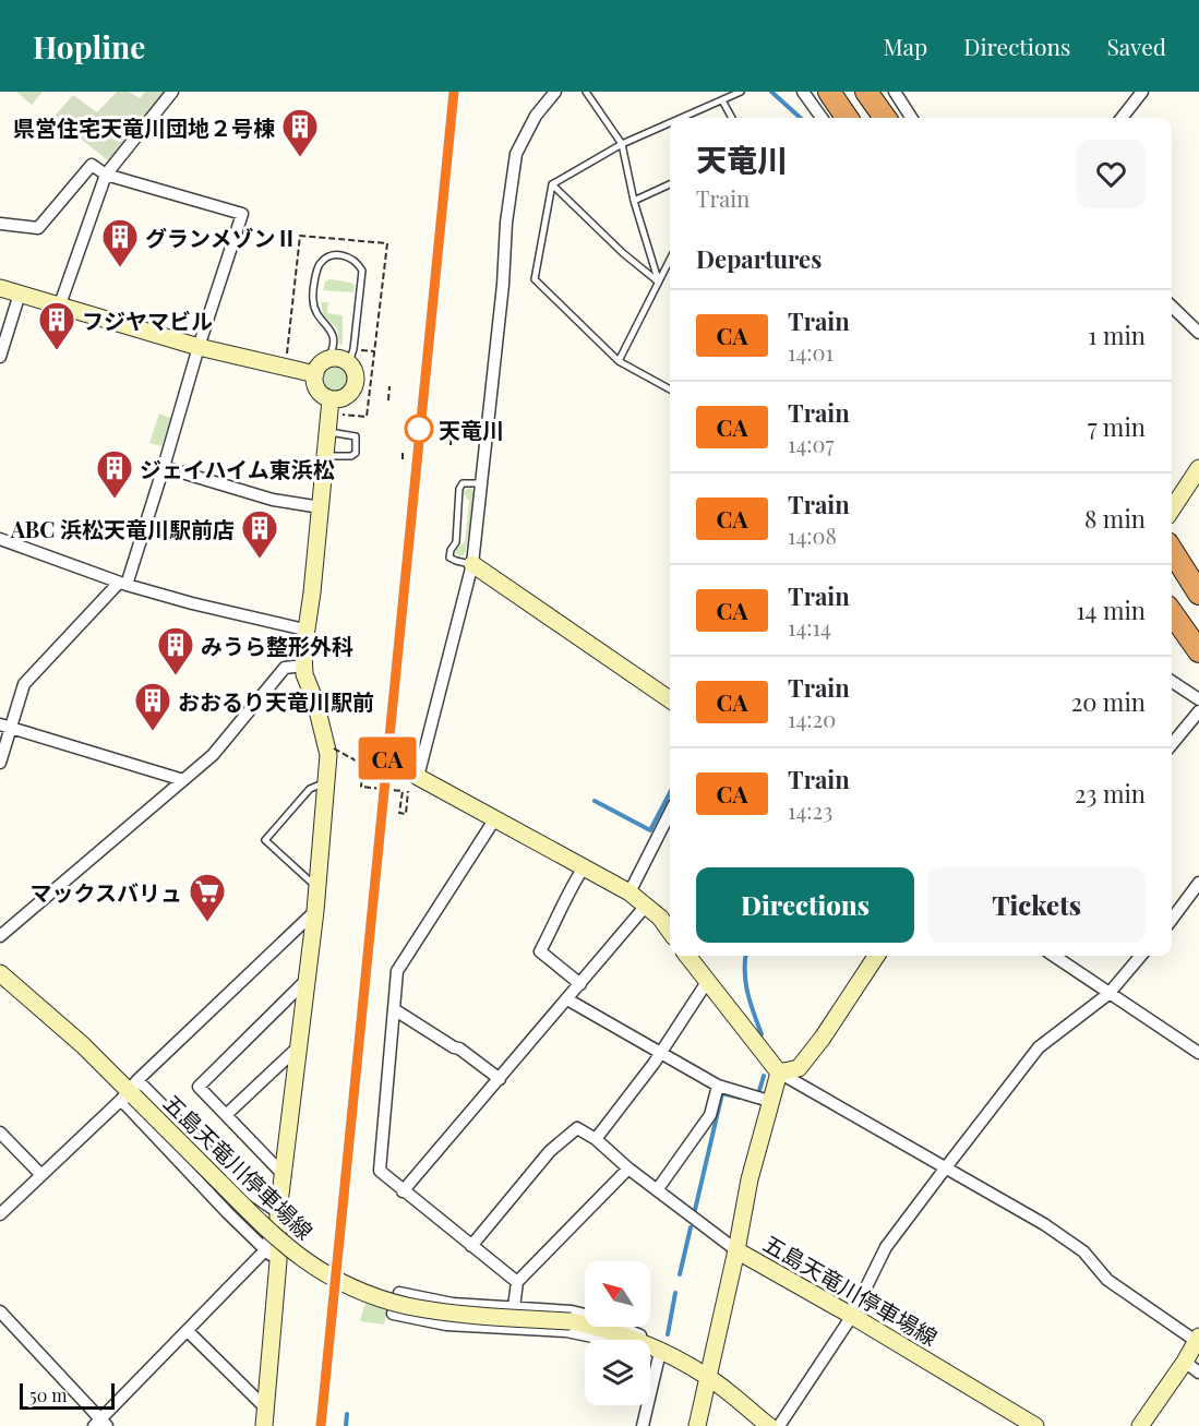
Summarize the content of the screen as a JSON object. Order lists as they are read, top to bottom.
{
  "streets": {
    "street": ["五島天竜川停車場線"]
  },
  "places": {
    "building": [
      "県営住宅天竜川団地２号棟",
      "グランメゾンⅡ",
      "フジヤマビル",
      "ジェイハイム東浜松",
      "ABC 浜松天竜川駅前店",
      "みうら整形外科",
      "おおるり天竜川駅前"
    ],
    "other": ["天竜川"],
    "supermarket": ["マックスバリュ"]
  },
  "scale_bar": "50 m",
  "north": "top left",
  "page": {
    "header": "Hopline",
    "nav": ["Map", "Directions", "Saved"],
    "on_map": "CA",
    "heading": [
      ["天竜川", "Train"],
      "Departures"
    ],
    "list": [
      {
        "mark": "CA",
        "name": "Train",
        "note": "14:01",
        "value": "1 min"
      },
      {
        "mark": "CA",
        "name": "Train",
        "note": "14:07",
        "value": "7 min"
      },
      {
        "mark": "CA",
        "name": "Train",
        "note": "14:08",
        "value": "8 min"
      },
      {
        "mark": "CA",
        "name": "Train",
        "note": "14:14",
        "value": "14 min"
      },
      {
        "mark": "CA",
        "name": "Train",
        "note": "14:20",
        "value": "20 min"
      },
      {
        "mark": "CA",
        "name": "Train",
        "note": "14:23",
        "value": "23 min"
      }
    ],
    "buttons": ["Directions", "Tickets"],
    "scale": "50 m"
  }
}
